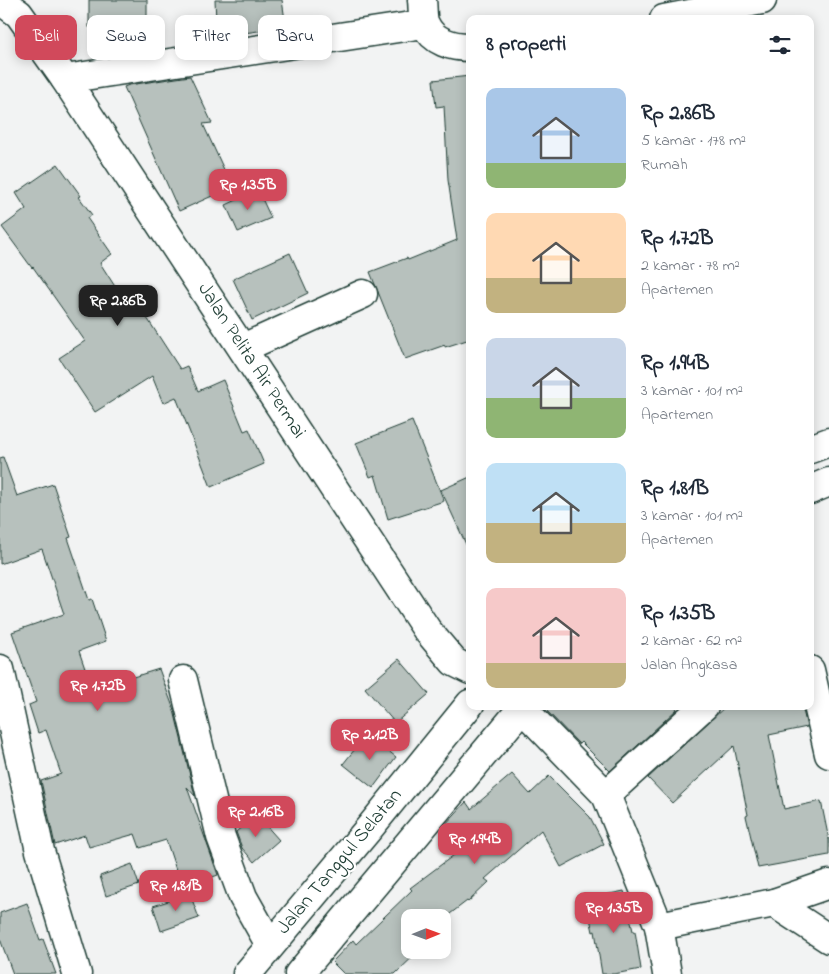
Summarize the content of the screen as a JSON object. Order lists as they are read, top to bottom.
{
  "streets": {
    "street": ["Jalan Pelita Air Permai", "Jalan Tanggul Selatan"]
  },
  "north": "right",
  "page": {
    "chip": [
      "Beli",
      "Sewa",
      "Filter",
      "Baru"
    ],
    "heading": "8 properti",
    "list": [
      {
        "name": "Rp 2.86B",
        "note": "5 kamar · 178 m² · Rumah"
      },
      {
        "name": "Rp 1.72B",
        "note": "2 kamar · 78 m² · Apartemen"
      },
      {
        "name": "Rp 1.94B",
        "note": "3 kamar · 101 m² · Apartemen"
      },
      {
        "name": "Rp 1.81B",
        "note": "3 kamar · 101 m² · Apartemen"
      },
      {
        "name": "Rp 1.35B",
        "note": "2 kamar · 62 m² · Jalan Angkasa"
      }
    ],
    "price": [
      "Rp 1.35B",
      "Rp 2.86B",
      "Rp 1.72B",
      "Rp 2.12B",
      "Rp 2.16B",
      "Rp 1.94B",
      "Rp 1.81B",
      "Rp 1.35B"
    ]
  }
}
